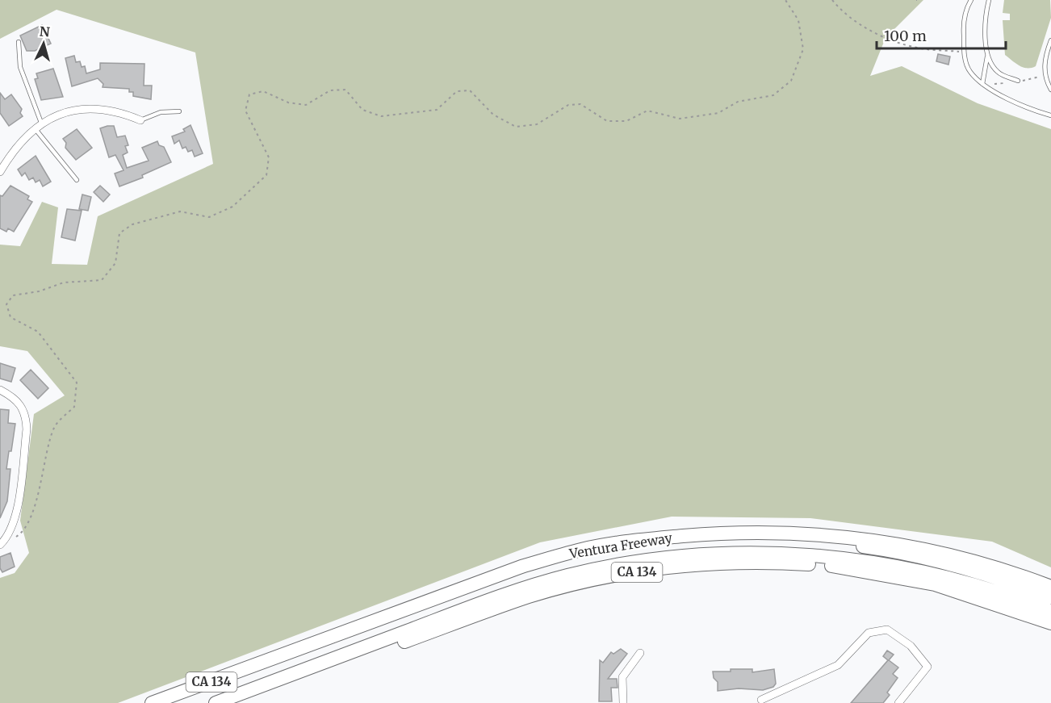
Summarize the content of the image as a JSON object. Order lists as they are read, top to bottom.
{
  "streets": {
    "highway": ["Ventura Freeway", "CA 134"]
  },
  "scale_bar": "100 m",
  "north": "top"
}
